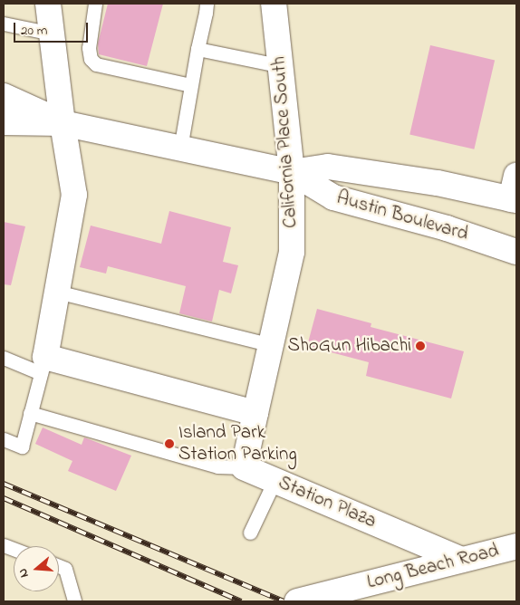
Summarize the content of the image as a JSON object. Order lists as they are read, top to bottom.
{
  "streets": {
    "street": [
      "California Place South",
      "Austin Boulevard",
      "Station Plaza",
      "Long Beach Road"
    ]
  },
  "crossings": [
    ["California Place South", "Austin Boulevard"],
    ["Station Plaza", "Long Beach Road"]
  ],
  "places": ["ShoGun Hibachi", "Island Park Station Parking"],
  "scale_bar": "20 m",
  "north": "left"
}
